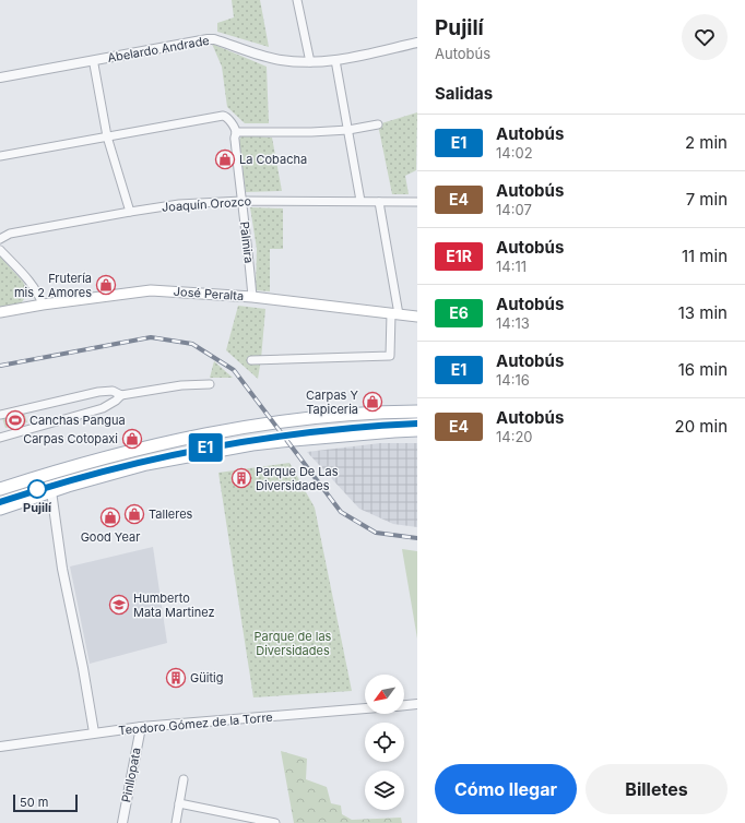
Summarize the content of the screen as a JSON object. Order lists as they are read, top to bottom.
{
  "streets": {
    "main road": ["José Peralta"],
    "street": [
      "Abelardo Andrade",
      "Joaquín Orozco",
      "Palmira",
      "Teodoro Gómez de la Torre",
      "Pinllopata"
    ]
  },
  "crossings": [
    ["Joaquín Orozco", "Palmira"],
    ["Palmira", "José Peralta"],
    ["Teodoro Gómez de la Torre", "Pinllopata"]
  ],
  "parks": ["Parque de las Diversidades"],
  "places": {
    "shop": [
      "La Cobacha",
      "Frutería mis 2 Amores",
      "Carpas Y Tapiceria",
      "Carpas Cotopaxi",
      "Talleres",
      "Good Year"
    ],
    "sports": ["Canchas Pangua"],
    "building": ["Parque De Las Diversidades", "Güitig"],
    "other": ["Pujilí"],
    "school or university": ["Humberto Mata Martinez"]
  },
  "lines": ["bus line E1"],
  "scale_bar": "50 m",
  "north": "bottom left",
  "page": {
    "on_map": "E1",
    "heading": [
      ["Pujilí", "Autobús"],
      "Salidas"
    ],
    "list": [
      {
        "mark": "E1",
        "name": "Autobús",
        "note": "14:02",
        "value": "2 min"
      },
      {
        "mark": "E4",
        "name": "Autobús",
        "note": "14:07",
        "value": "7 min"
      },
      {
        "mark": "E1R",
        "name": "Autobús",
        "note": "14:11",
        "value": "11 min"
      },
      {
        "mark": "E6",
        "name": "Autobús",
        "note": "14:13",
        "value": "13 min"
      },
      {
        "mark": "E1",
        "name": "Autobús",
        "note": "14:16",
        "value": "16 min"
      },
      {
        "mark": "E4",
        "name": "Autobús",
        "note": "14:20",
        "value": "20 min"
      }
    ],
    "buttons": ["Cómo llegar", "Billetes"],
    "scale": "50 m"
  }
}
